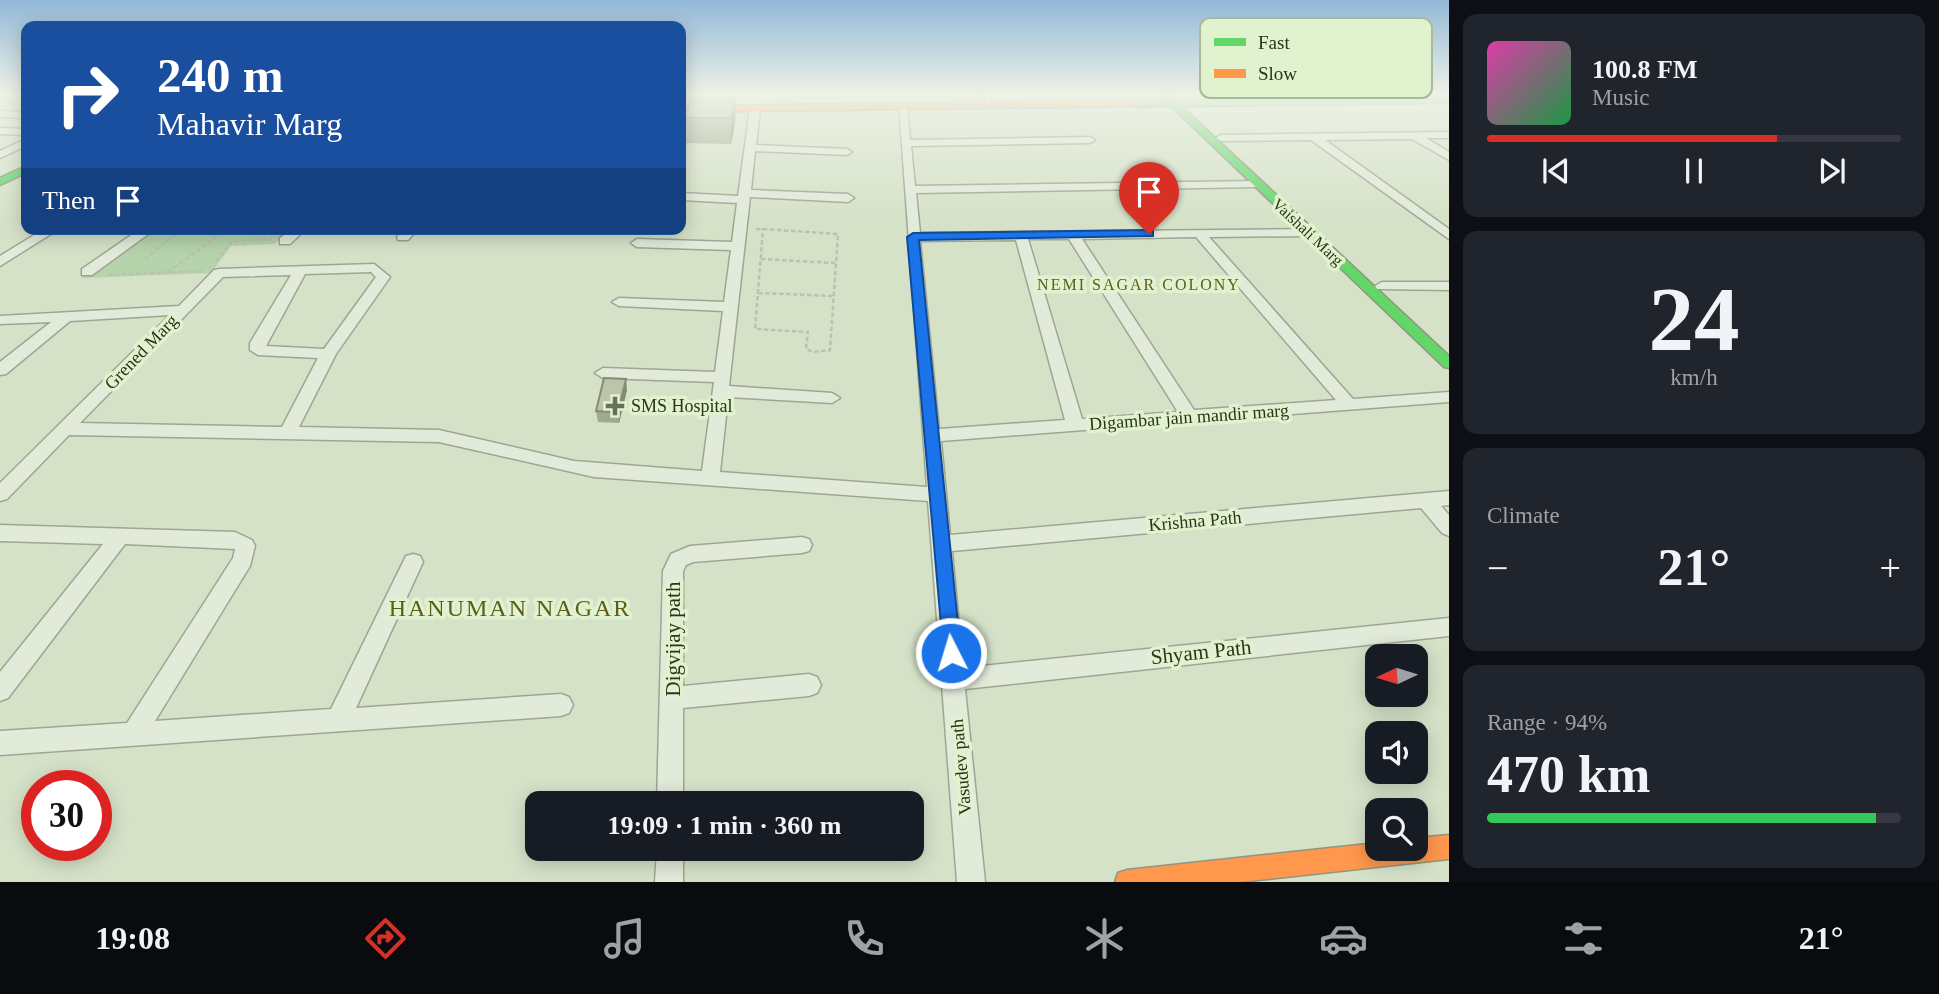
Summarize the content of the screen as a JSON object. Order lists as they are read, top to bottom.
{
  "streets": {
    "street": [
      "Vaishali Marg",
      "Grened Marg",
      "Digambar jain mandir marg",
      "Krishna Path",
      "Digvijay path",
      "Shyam Path",
      "Vasudev path"
    ]
  },
  "crossings": [
    ["Digambar jain mandir marg", "Vasudev path"],
    ["Krishna Path", "Vasudev path"],
    ["Shyam Path", "Vasudev path"]
  ],
  "districts": ["NEMI SAGAR COLONY", "HANUMAN NAGAR"],
  "places": {
    "health": ["SMS Hospital"]
  },
  "legend": ["Fast", "Slow"],
  "north": "left",
  "page": {
    "turn": ["240 m", "Mahavir Marg"],
    "song": ["100.8 FM", "Music"],
    "then": "Then",
    "tile": [
      ["24", "km/h"],
      "Climate",
      ["Range · 94%", "470 km"]
    ],
    "heat": ["−", "21°", "+"],
    "limit": "30",
    "trip": "19:09 · 1 min · 360 m",
    "tabs": ["19:08", "21°"]
  }
}
